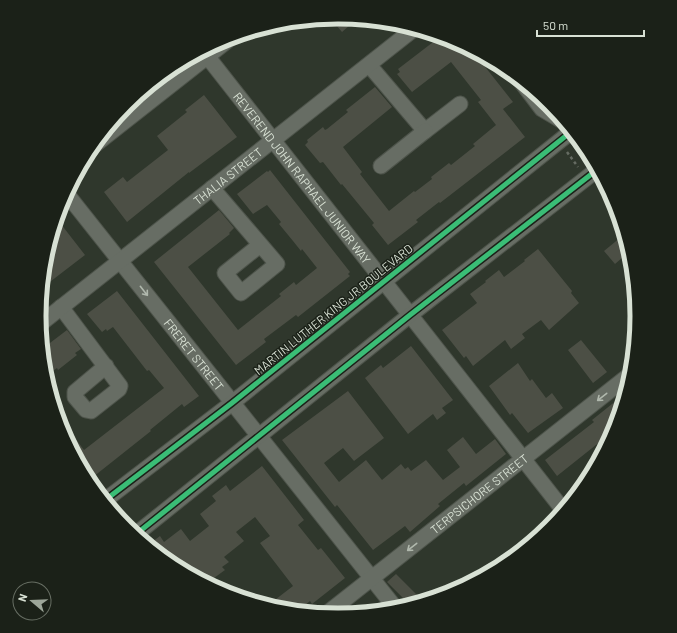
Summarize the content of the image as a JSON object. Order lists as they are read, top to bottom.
{
  "streets": {
    "street": [
      "THALIA STREET",
      "REVEREND JOHN RAPHAEL JUNIOR WAY",
      "MARTIN LUTHER KING JR BOULEVARD",
      "FRERET STREET",
      "TERPSICHORE STREET"
    ]
  },
  "crossings": [
    ["THALIA STREET", "REVEREND JOHN RAPHAEL JUNIOR WAY"],
    ["THALIA STREET", "FRERET STREET"],
    ["REVEREND JOHN RAPHAEL JUNIOR WAY", "MARTIN LUTHER KING JR BOULEVARD"],
    ["REVEREND JOHN RAPHAEL JUNIOR WAY", "TERPSICHORE STREET"],
    ["MARTIN LUTHER KING JR BOULEVARD", "FRERET STREET"],
    ["FRERET STREET", "TERPSICHORE STREET"]
  ],
  "one_way": ["TERPSICHORE STREET"],
  "scale_bar": "50 m",
  "north": "left"
}
